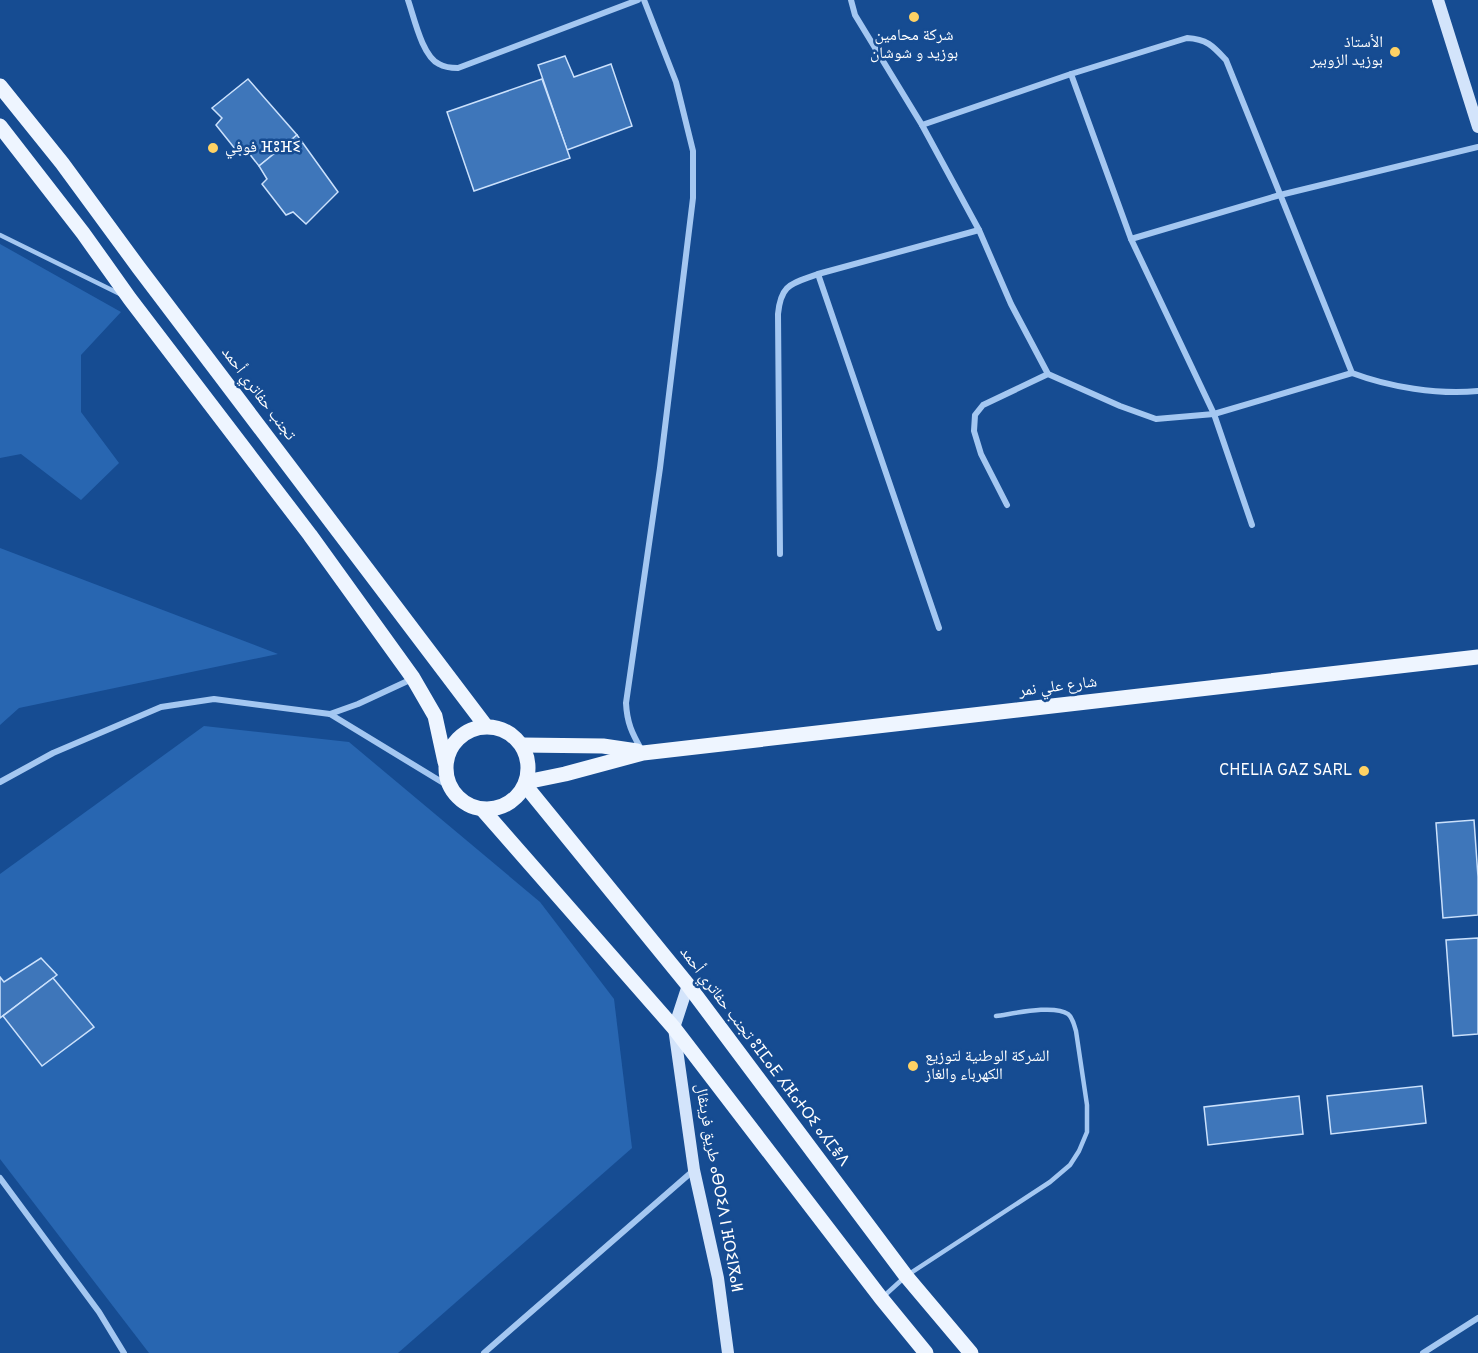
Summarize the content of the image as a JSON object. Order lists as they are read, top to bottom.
{
  "streets": {
    "main road": [
      "تجنب حفاتري أحمد",
      "شارع علي نمر",
      "تجنب حفاتري أحمد ⵓⵊⵎⴰⴹ ⵃⴼⴰⵜⵔⵉ ⴰⵃⵎⴻⴷ",
      "طريق فرينڨال ⴰⴱⵔⵉⴷ ⵏ ⴼⵔⵉⵏⴳⴰⵍ"
    ]
  },
  "crossings": [
    ["تجنب حفاتري أحمد", "شارع علي نمر"],
    ["تجنب حفاتري أحمد", "تجنب حفاتري أحمد ⵓⵊⵎⴰⴹ ⵃⴼⴰⵜⵔⵉ ⴰⵃⵎⴻⴷ"],
    ["شارع علي نمر", "تجنب حفاتري أحمد ⵓⵊⵎⴰⴹ ⵃⴼⴰⵜⵔⵉ ⴰⵃⵎⴻⴷ"]
  ],
  "places": [
    "شركة محامين بوزيد و شوشان",
    "الأستاذ بوزيد الزوبير",
    "فوفي ⴼⵓⴼⵉ",
    "CHELIA GAZ SARL",
    "الشركة الوطنية لتوزيع الكهرباء والغاز"
  ]
}
